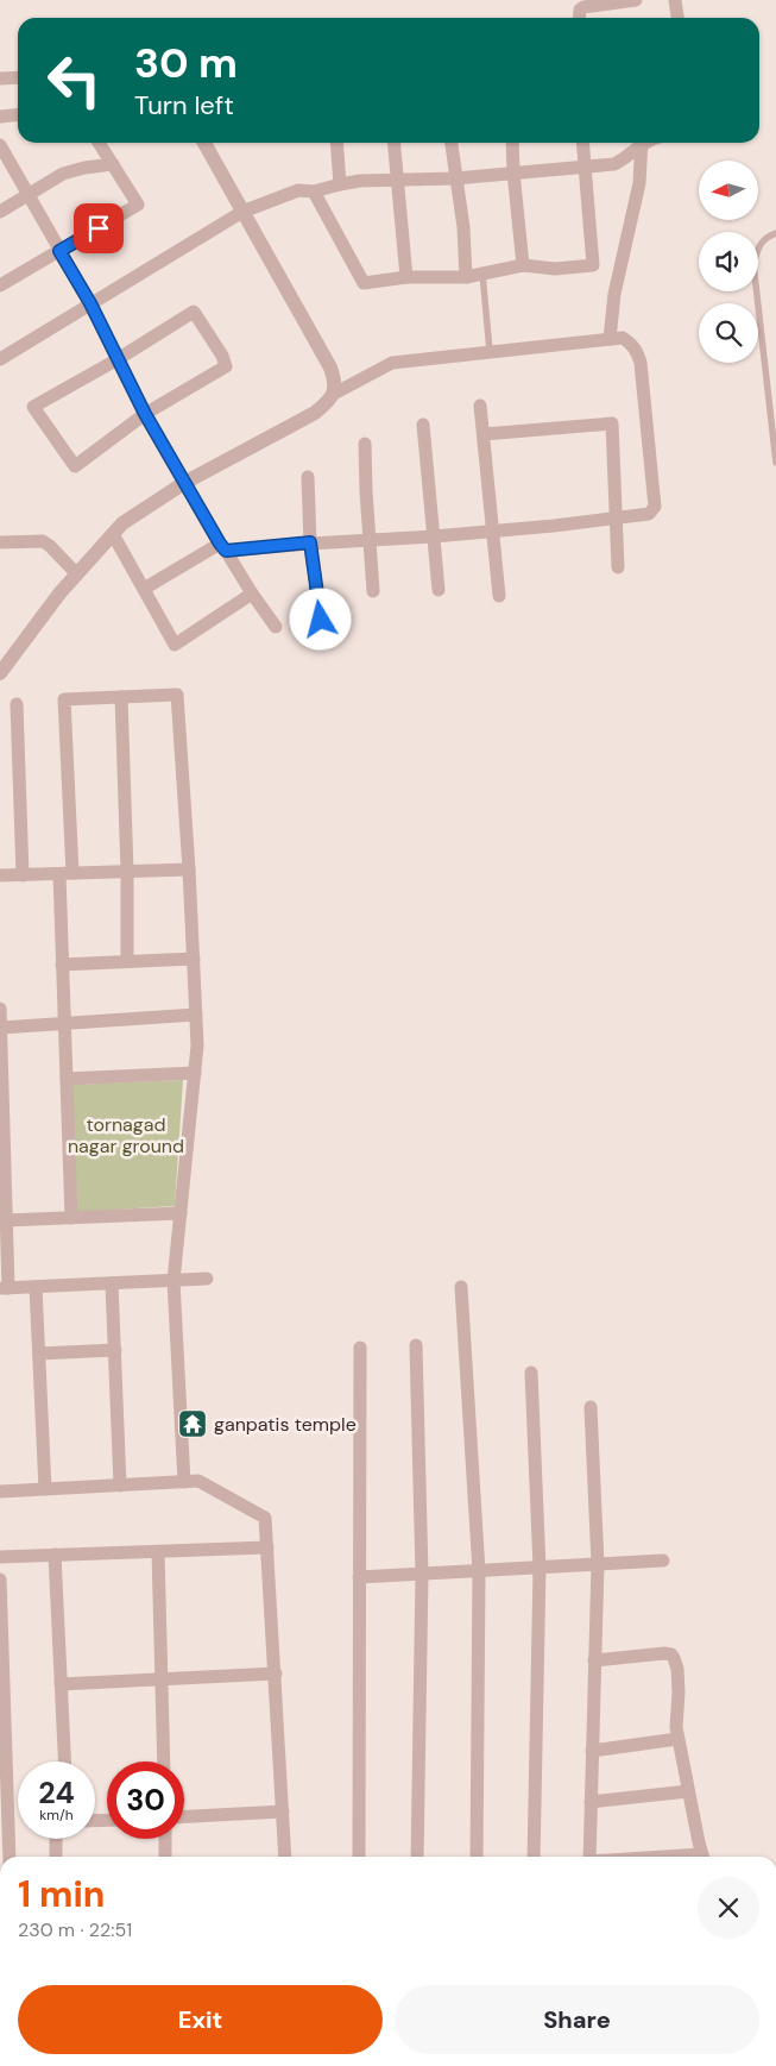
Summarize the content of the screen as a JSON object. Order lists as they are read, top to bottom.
{
  "parks": ["tornagad nagar ground"],
  "places": {
    "temple": ["ganpatis temple"]
  },
  "north": "left",
  "page": {
    "turn": ["30 m", "Turn left"],
    "speed": "24 km/h",
    "limit": "30",
    "heading": ["1 min", "230 m · 22:51"],
    "buttons": ["Exit", "Share"]
  }
}
